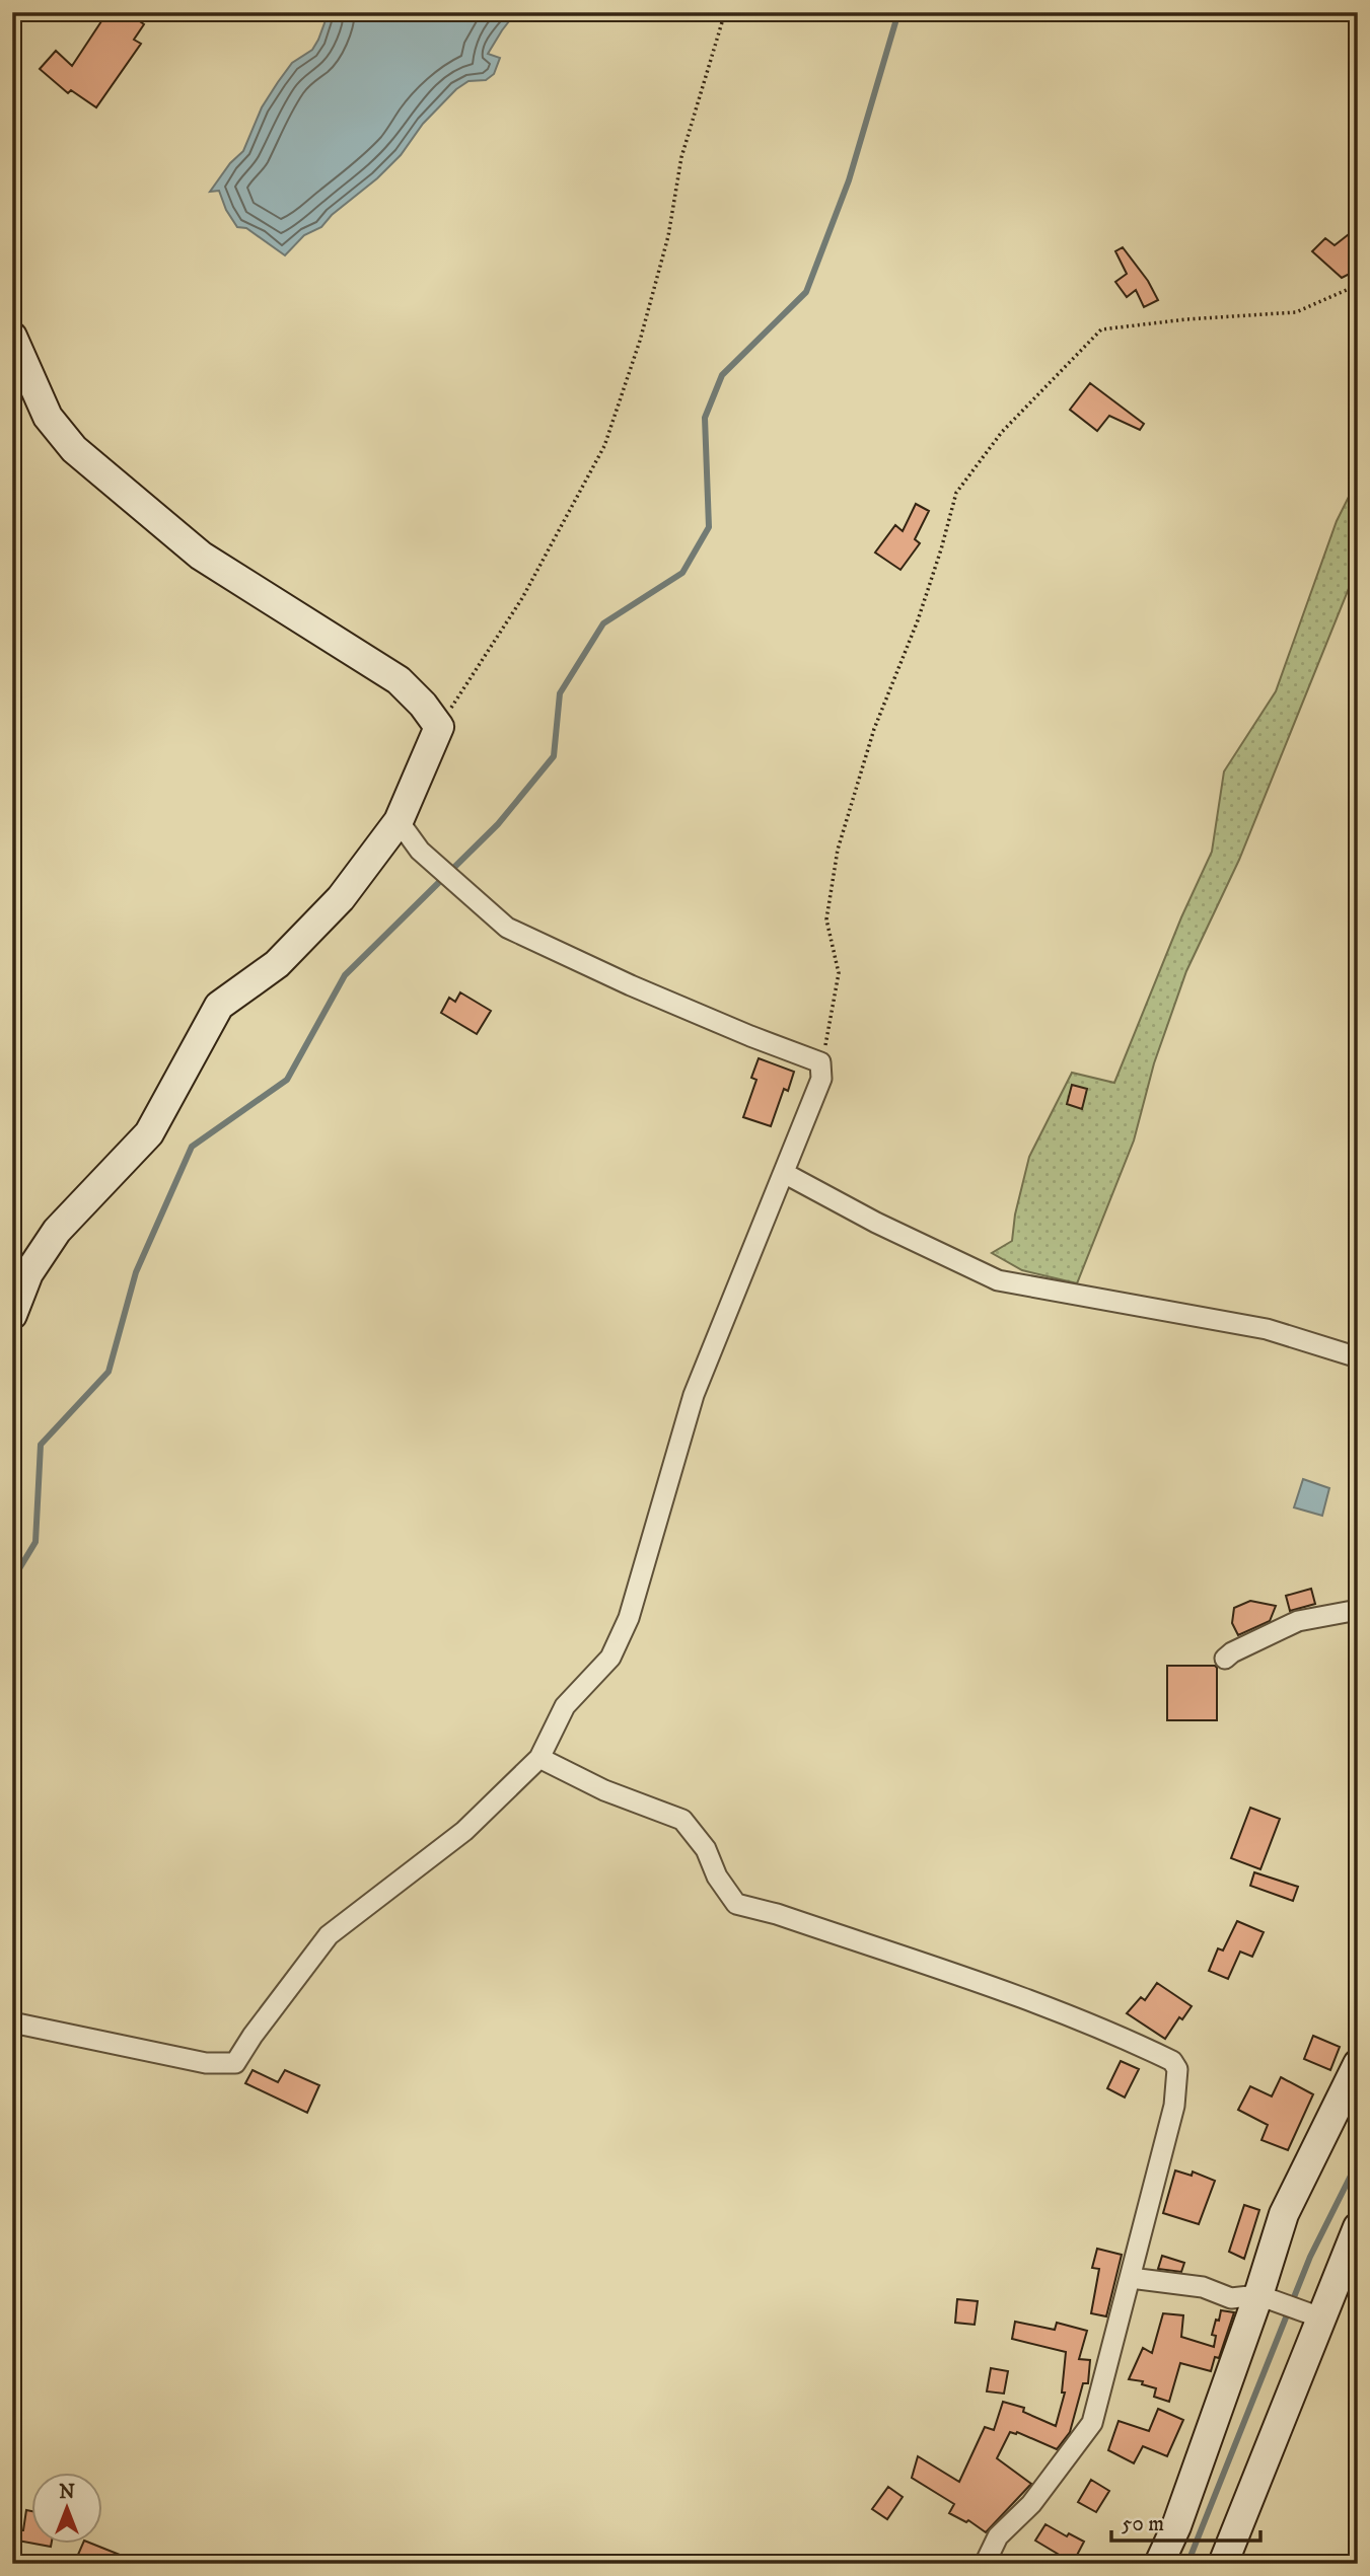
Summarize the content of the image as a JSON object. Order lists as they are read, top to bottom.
{
  "scale_bar": "50 m",
  "north": "top"
}
